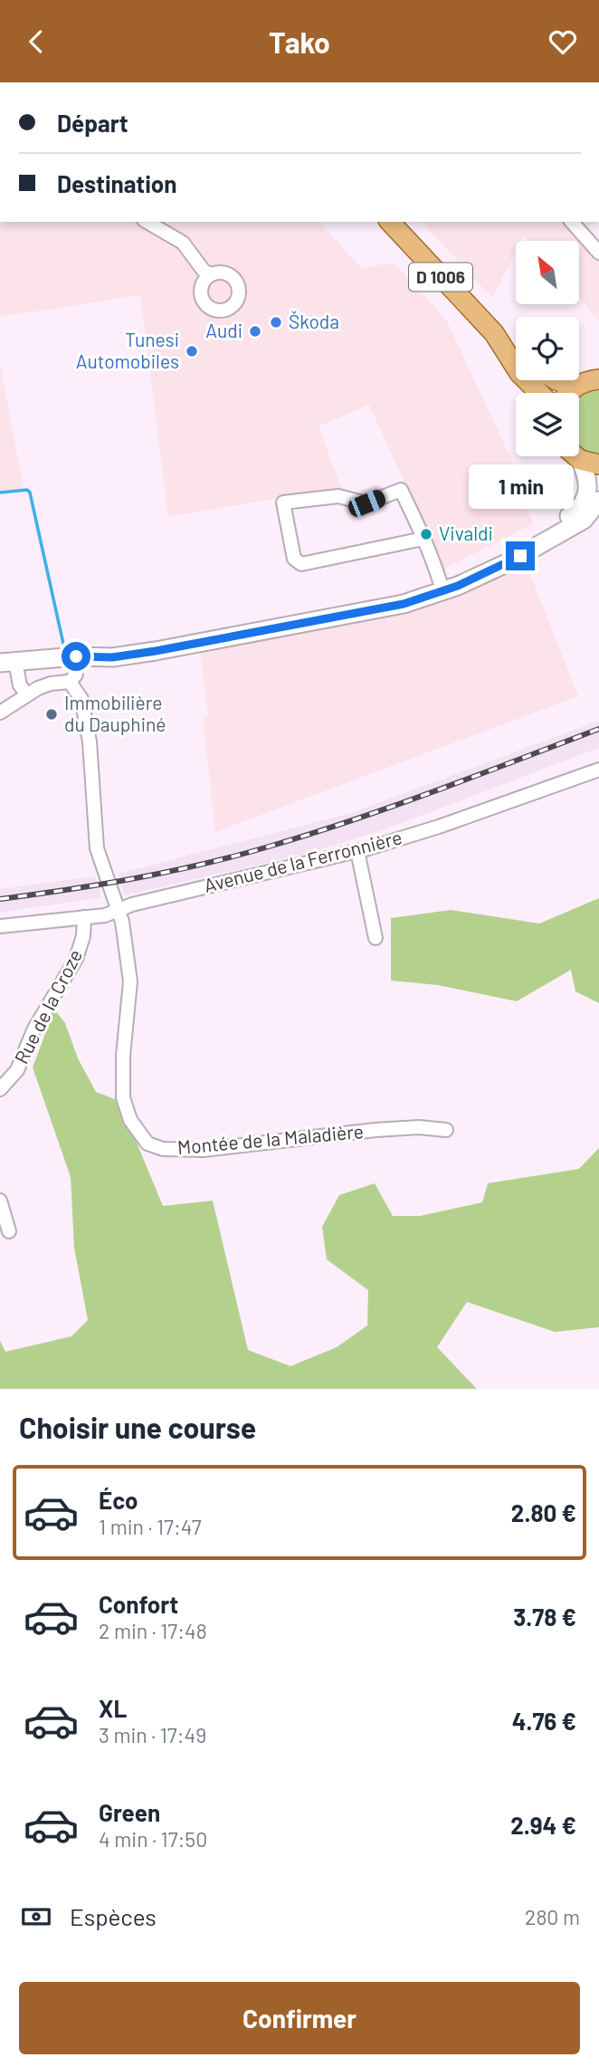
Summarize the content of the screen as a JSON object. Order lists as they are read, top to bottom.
{
  "streets": {
    "main road": ["D 1006"],
    "street": ["Avenue de la Ferronnière", "Rue de la Croze", "Montée de la Maladière"]
  },
  "crossings": [
    ["Avenue de la Ferronnière", "Rue de la Croze"],
    ["Avenue de la Ferronnière", "Montée de la Maladière"]
  ],
  "places": [
    "Škoda",
    "Audi",
    "Tunesi Automobiles",
    "Vivaldi",
    "Immobilière du Dauphiné"
  ],
  "north": "top left",
  "page": {
    "header": "Tako",
    "banner": ["Départ", "Destination"],
    "bubble": "1 min",
    "heading": "Choisir une course",
    "list": [
      {
        "name": "Éco",
        "note": "1 min · 17:47",
        "value": "2.80 €"
      },
      {
        "name": "Confort",
        "note": "2 min · 17:48",
        "value": "3.78 €"
      },
      {
        "name": "XL",
        "note": "3 min · 17:49",
        "value": "4.76 €"
      },
      {
        "name": "Green",
        "note": "4 min · 17:50",
        "value": "2.94 €"
      }
    ],
    "pay": ["Espèces", "280 m"],
    "buttons": "Confirmer"
  }
}
